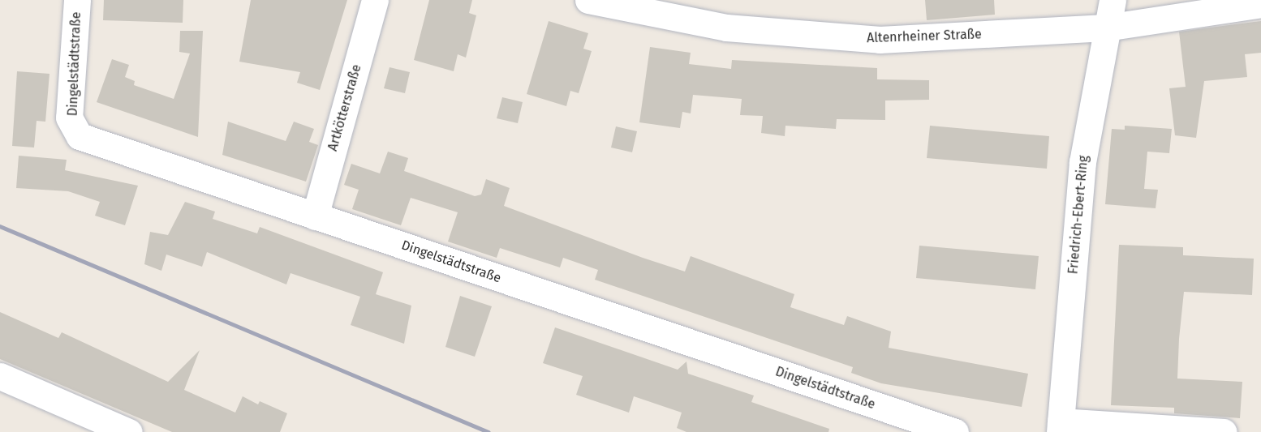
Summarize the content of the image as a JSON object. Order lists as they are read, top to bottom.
{
  "streets": {
    "street": [
      "Altenrheiner Straße",
      "Dingelstädtstraße",
      "Artkötterstraße",
      "Friedrich-Ebert-Ring"
    ]
  },
  "crossings": [
    ["Altenrheiner Straße", "Friedrich-Ebert-Ring"],
    ["Dingelstädtstraße", "Artkötterstraße"]
  ]
}
